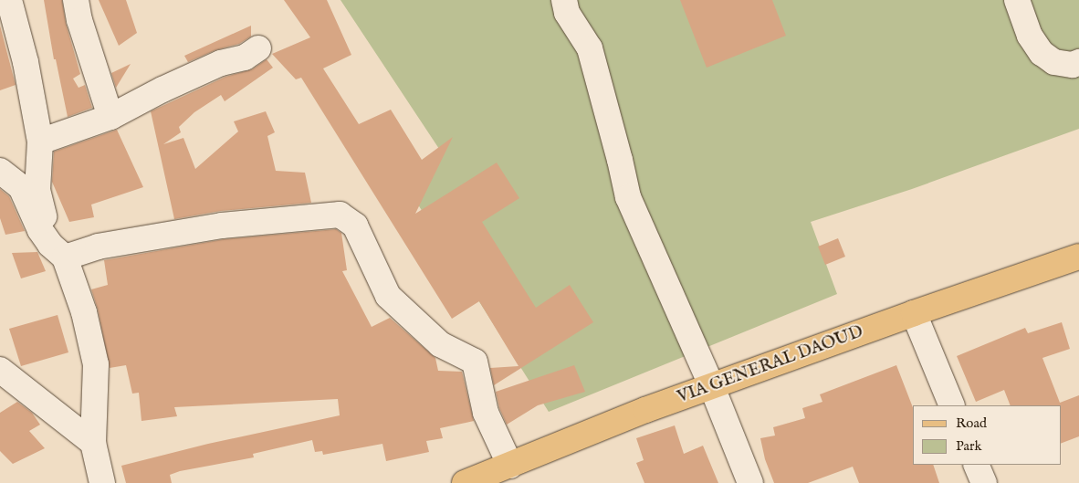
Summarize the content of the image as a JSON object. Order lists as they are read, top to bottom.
{
  "streets": {
    "main road": ["VIA GENERAL DAOUD"]
  },
  "legend": ["Road", "Park"]
}
